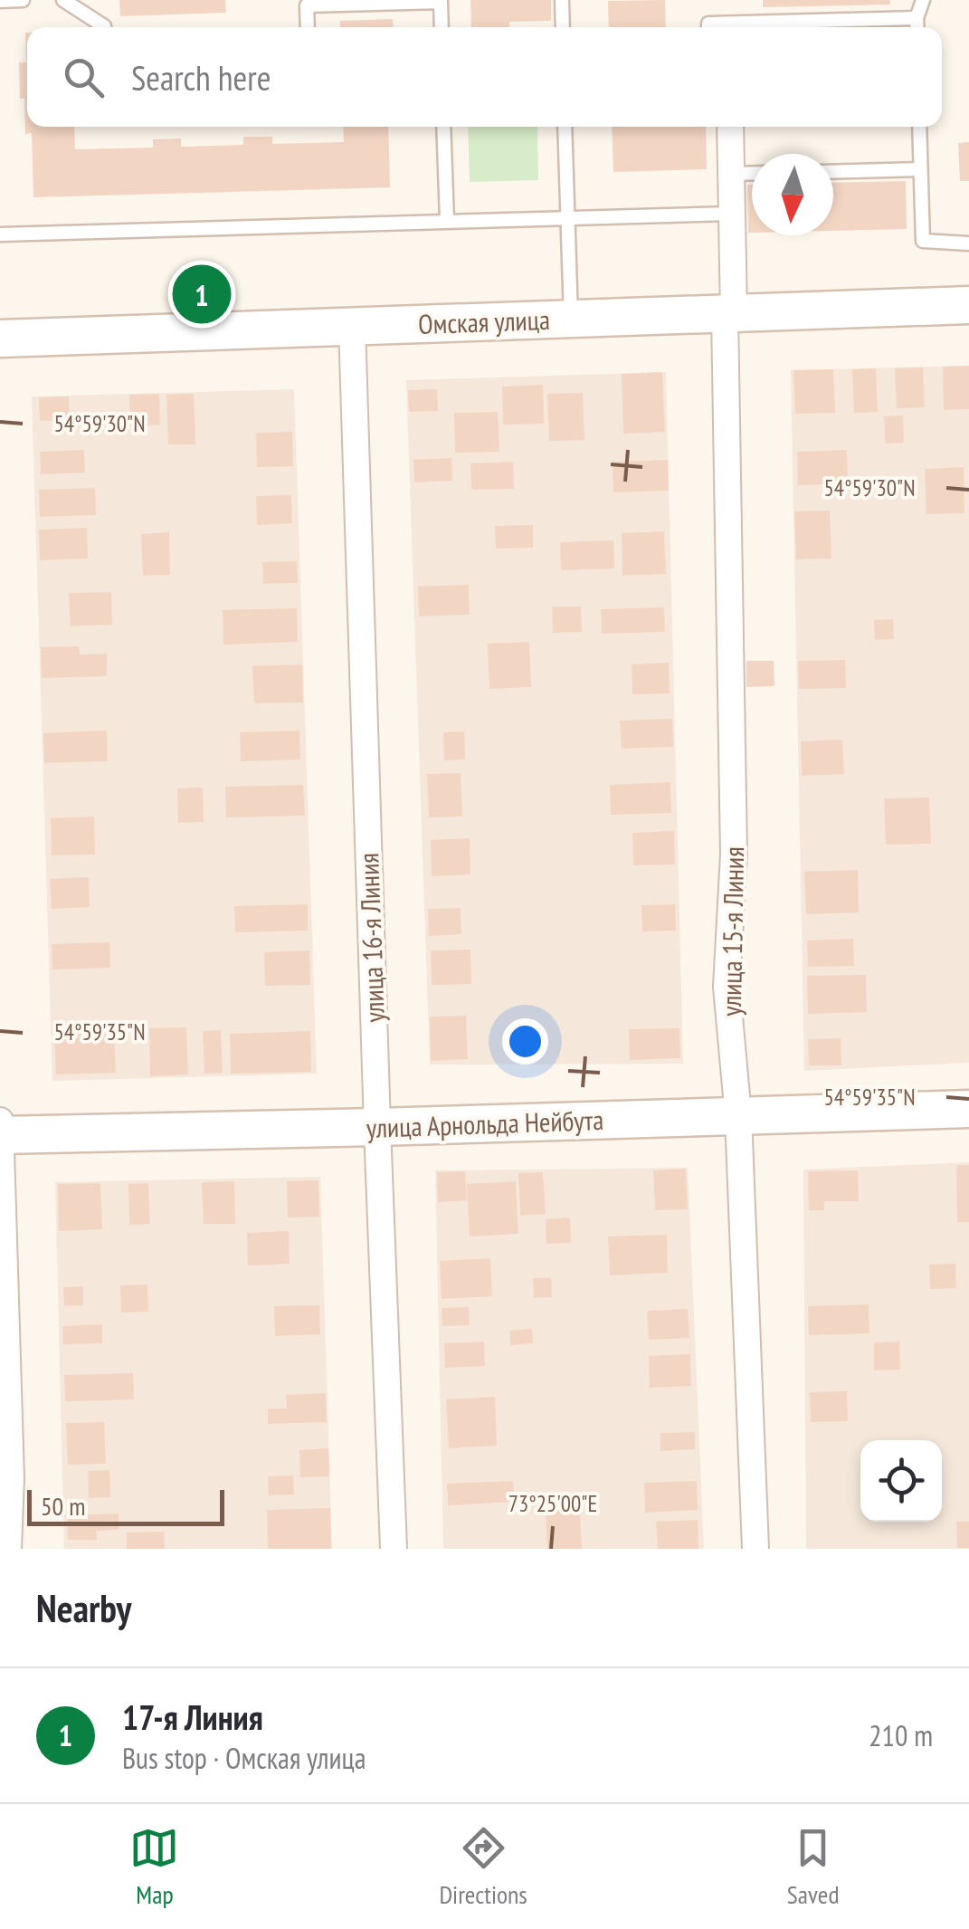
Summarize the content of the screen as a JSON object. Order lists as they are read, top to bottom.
{
  "streets": {
    "street": [
      "Омская улица",
      "улица 15-я Линия",
      "улица 16-я Линия",
      "улица Арнольда Нейбута"
    ]
  },
  "crossings": [
    ["Омская улица", "улица 15-я Линия"],
    ["Омская улица", "улица 16-я Линия"],
    ["улица 15-я Линия", "улица Арнольда Нейбута"],
    ["улица 16-я Линия", "улица Арнольда Нейбута"]
  ],
  "scale_bar": "50 m",
  "north": "bottom",
  "page": {
    "search": "Search here",
    "pins": "1",
    "scale": "50 m",
    "heading": "Nearby",
    "list": [
      {
        "mark": "1",
        "name": "17-я Линия",
        "note": "Bus stop · Омская улица",
        "value": "210 m"
      }
    ],
    "nav": ["Map", "Directions", "Saved"]
  },
  "coordinates": ["54°59'30\"N", "54°59'35\"N", "73°25'00\"E"]
}
